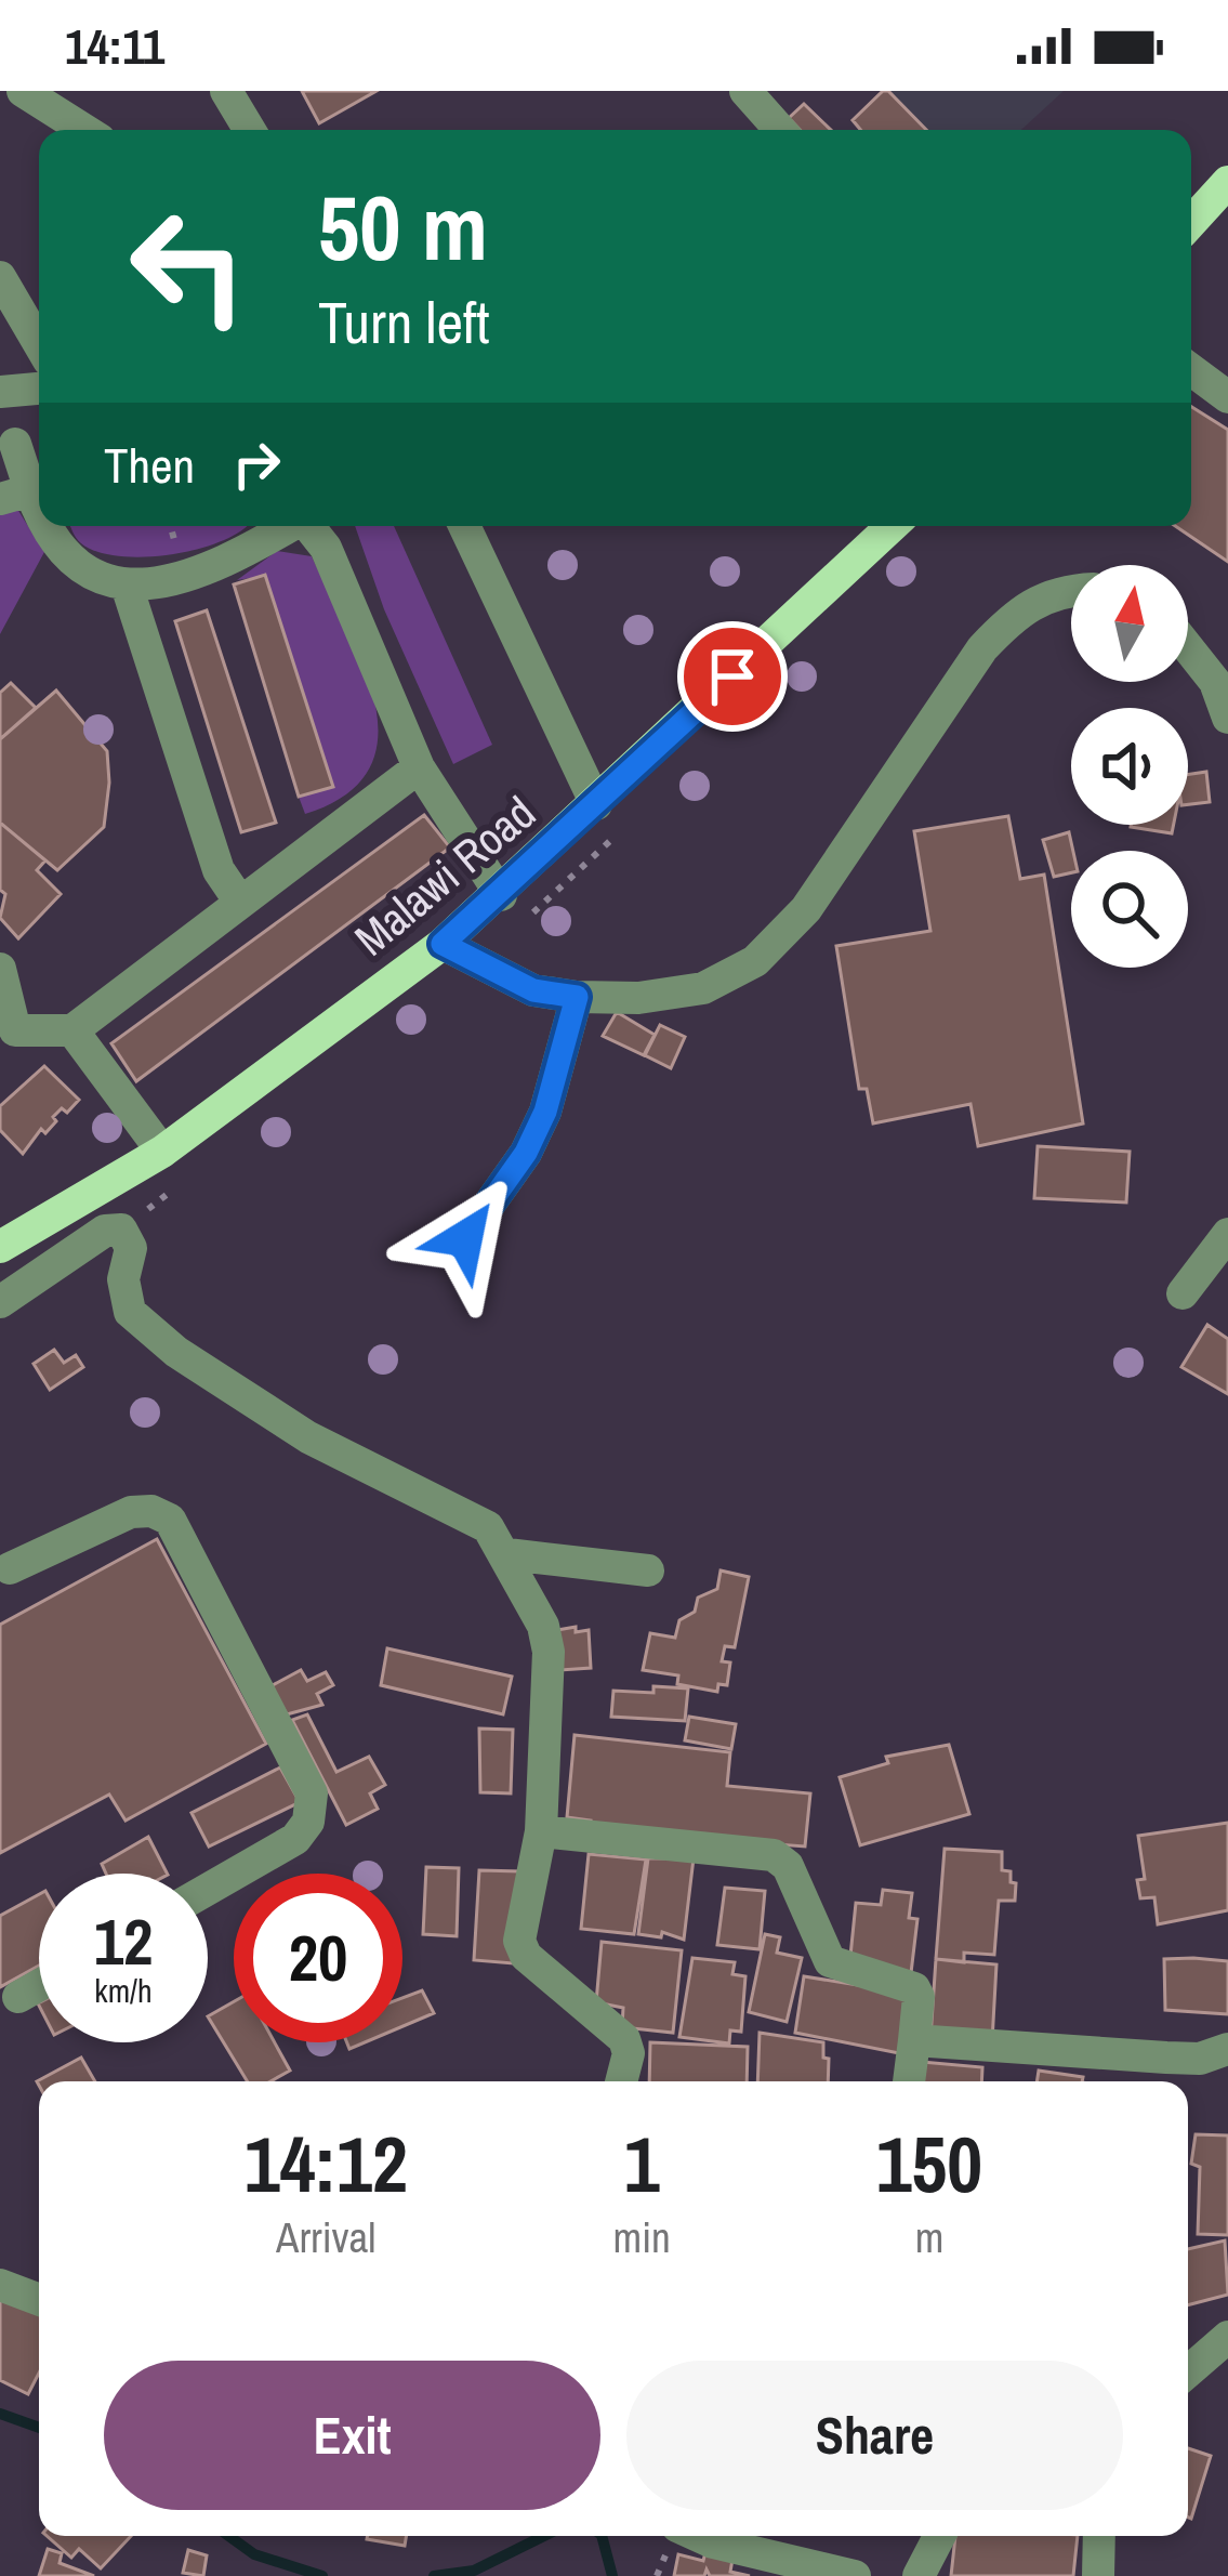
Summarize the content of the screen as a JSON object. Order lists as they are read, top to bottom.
{
  "streets": {
    "main road": ["Malawi Road"]
  },
  "north": "top",
  "page": {
    "status": "14:11",
    "turn": ["50 m", "Turn left"],
    "then": "Then",
    "speed": "12 km/h",
    "limit": "20",
    "eta": [
      "14:12",
      "Arrival",
      "1",
      "min",
      "150",
      "m"
    ],
    "buttons": ["Exit", "Share"]
  }
}
